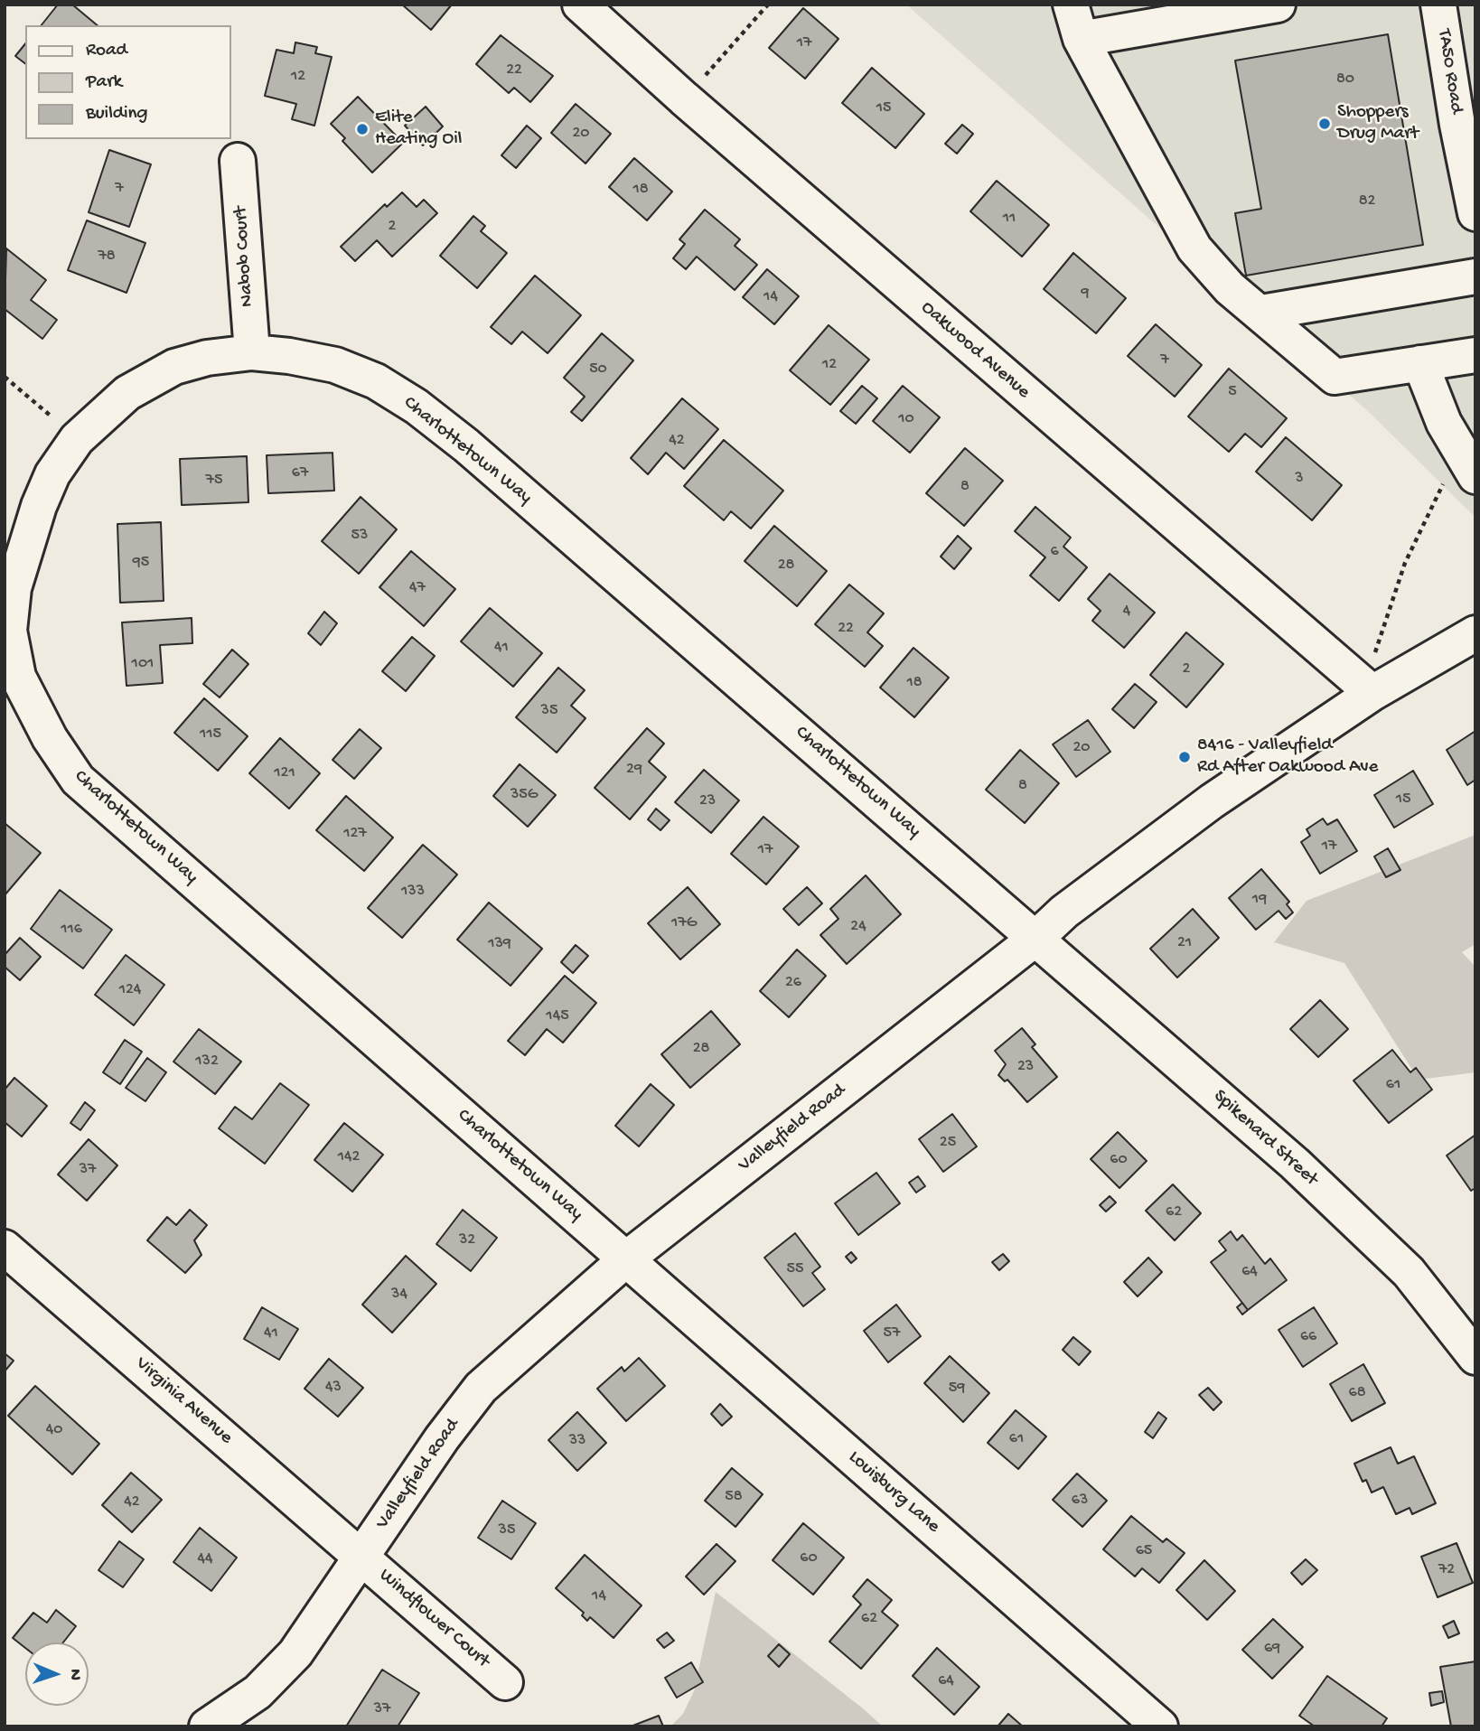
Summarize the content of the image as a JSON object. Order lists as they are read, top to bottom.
{
  "streets": {
    "street": [
      "TA50 Road",
      "Nabob Court",
      "Oakwood Avenue",
      "Charlottetown Way",
      "Valleyfield Road",
      "Spikenard Street",
      "Virginia Avenue",
      "Louisburg Lane",
      "Windflower Court"
    ]
  },
  "crossings": [
    ["Nabob Court", "Charlottetown Way"],
    ["Oakwood Avenue", "Valleyfield Road"],
    ["Charlottetown Way", "Valleyfield Road"],
    ["Charlottetown Way", "Spikenard Street"],
    ["Charlottetown Way", "Louisburg Lane"],
    ["Valleyfield Road", "Spikenard Street"],
    ["Valleyfield Road", "Virginia Avenue"],
    ["Valleyfield Road", "Louisburg Lane"],
    ["Valleyfield Road", "Windflower Court"],
    ["Virginia Avenue", "Windflower Court"]
  ],
  "places": ["Shoppers Drug Mart", "Elite Heating Oil", "8416 - Valleyfield Rd After Oakwood Ave"],
  "house_numbers": [
    "17",
    "22",
    "12",
    "80",
    "15",
    "20",
    "7",
    "18",
    "82",
    "11",
    "2",
    "78",
    "9",
    "14",
    "7",
    "12",
    "50",
    "5",
    "10",
    "42",
    "67",
    "3",
    "75",
    "8",
    "53",
    "6",
    "95",
    "28",
    "47",
    "4",
    "22",
    "41",
    "101",
    "2",
    "18",
    "35",
    "115",
    "20",
    "29",
    "121",
    "8",
    "35G",
    "15",
    "23",
    "127",
    "17",
    "17",
    "133",
    "19",
    "17G",
    "24",
    "116",
    "21",
    "139",
    "26",
    "124",
    "145",
    "28",
    "132",
    "23",
    "61",
    "25",
    "142",
    "60",
    "37",
    "62",
    "32",
    "55",
    "64",
    "34",
    "41",
    "57",
    "66",
    "43",
    "59",
    "68",
    "40",
    "61",
    "33",
    "58",
    "63",
    "42",
    "35",
    "65",
    "60",
    "44",
    "72",
    "14",
    "62",
    "69",
    "64",
    "37"
  ],
  "legend": ["Road", "Park", "Building"],
  "north": "right"
}
